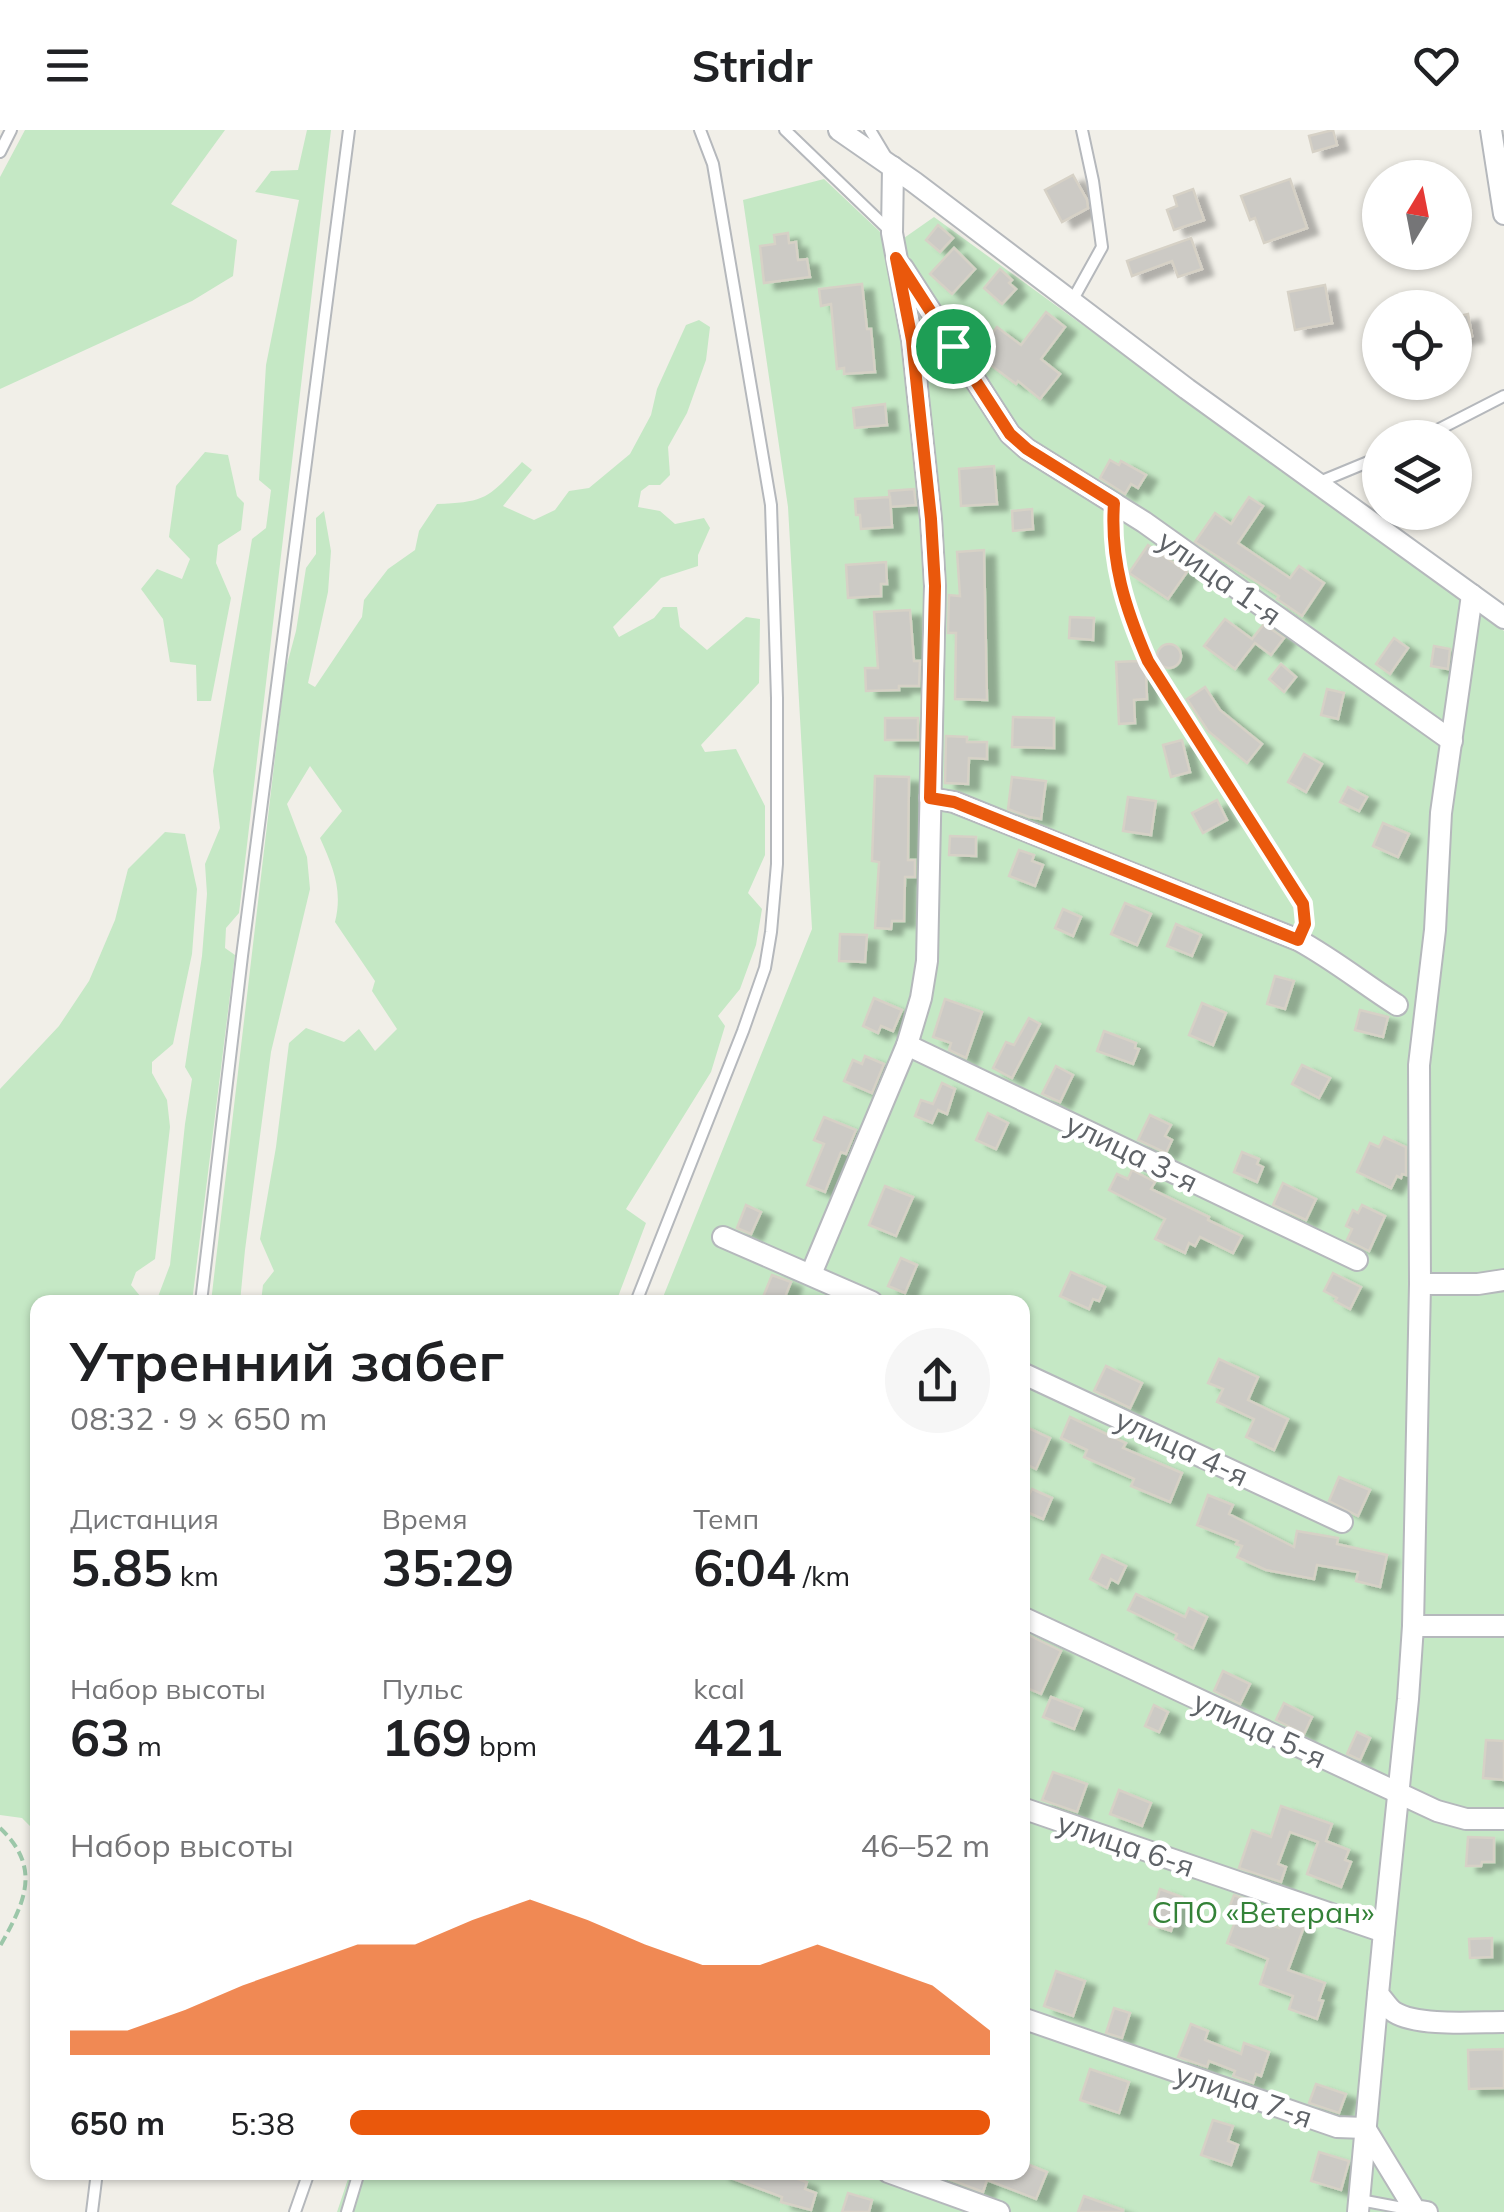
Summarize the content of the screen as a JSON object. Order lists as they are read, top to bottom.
{
  "streets": {
    "street": [
      "улица 1-я",
      "улица 3-я",
      "улица 4-я",
      "улица 5-я",
      "улица 6-я",
      "улица 7-я"
    ]
  },
  "parks": ["СПО «Ветеран»"],
  "north": "top",
  "page": {
    "header": "Stridr",
    "heading": ["Утренний забег", "08:32 · 9 × 650 m"],
    "stats": [
      ["Дистанция", "5.85 km"],
      ["Время", "35:29"],
      ["Темп", "6:04 /km"],
      ["Набор высоты", "63 m"],
      ["Пульс", "169 bpm"],
      ["kcal", "421"]
    ],
    "chart": ["Набор высоты", "46–52 m"],
    "list": [
      {
        "name": "650 m",
        "note": "5:38"
      }
    ]
  }
}
